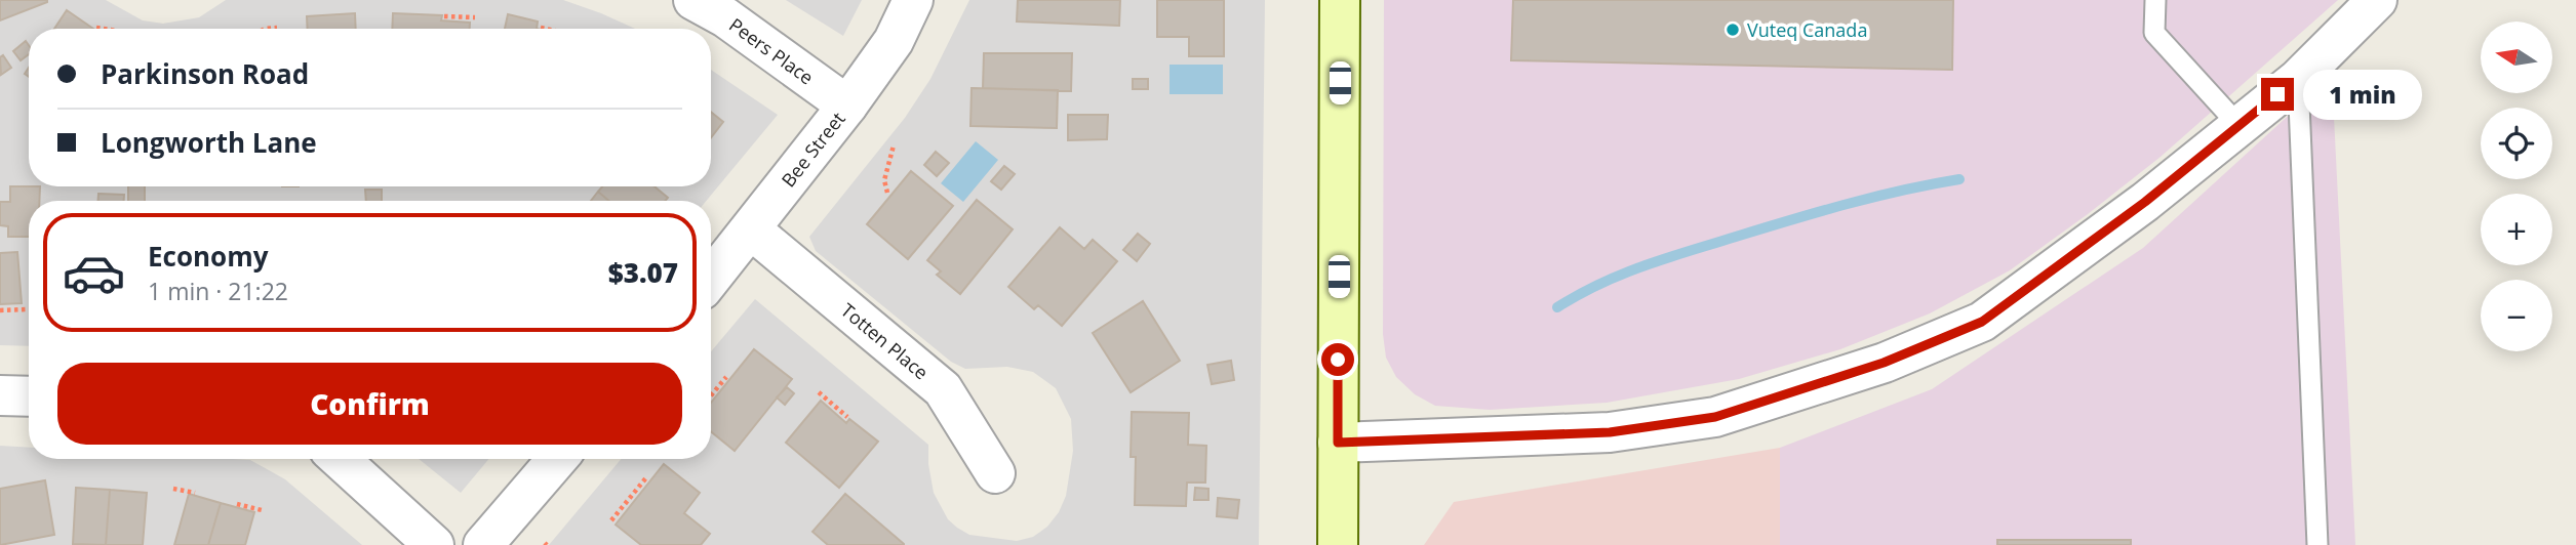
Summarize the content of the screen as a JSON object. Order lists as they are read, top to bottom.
{
  "streets": {
    "street": ["Peers Place", "Bee Street", "Totten Place"]
  },
  "crossings": [
    ["Peers Place", "Bee Street"],
    ["Bee Street", "Totten Place"]
  ],
  "places": ["Vuteq Canada"],
  "north": "left",
  "page": {
    "map_buttons": ["+", "−"],
    "banner": ["Parkinson Road", "Longworth Lane"],
    "bubble": "1 min",
    "list": [
      {
        "name": "Economy",
        "note": "1 min · 21:22",
        "value": "$3.07"
      }
    ],
    "buttons": "Confirm"
  }
}
